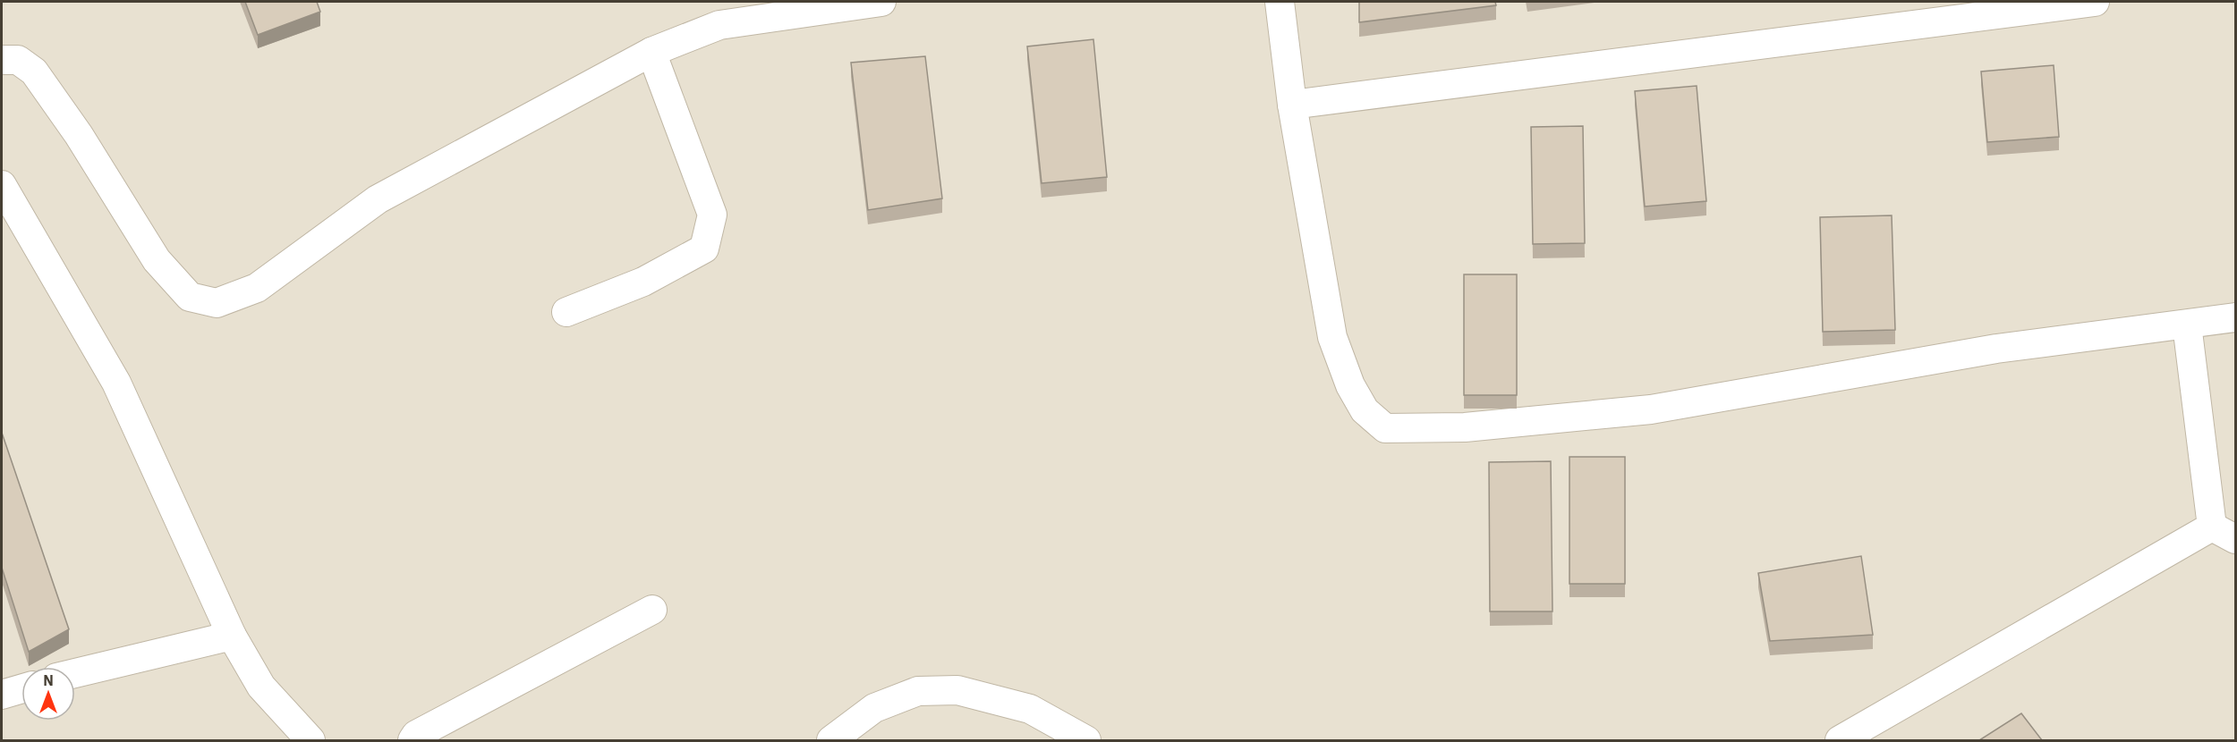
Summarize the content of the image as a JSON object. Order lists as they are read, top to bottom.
{
  "north": "top"
}
